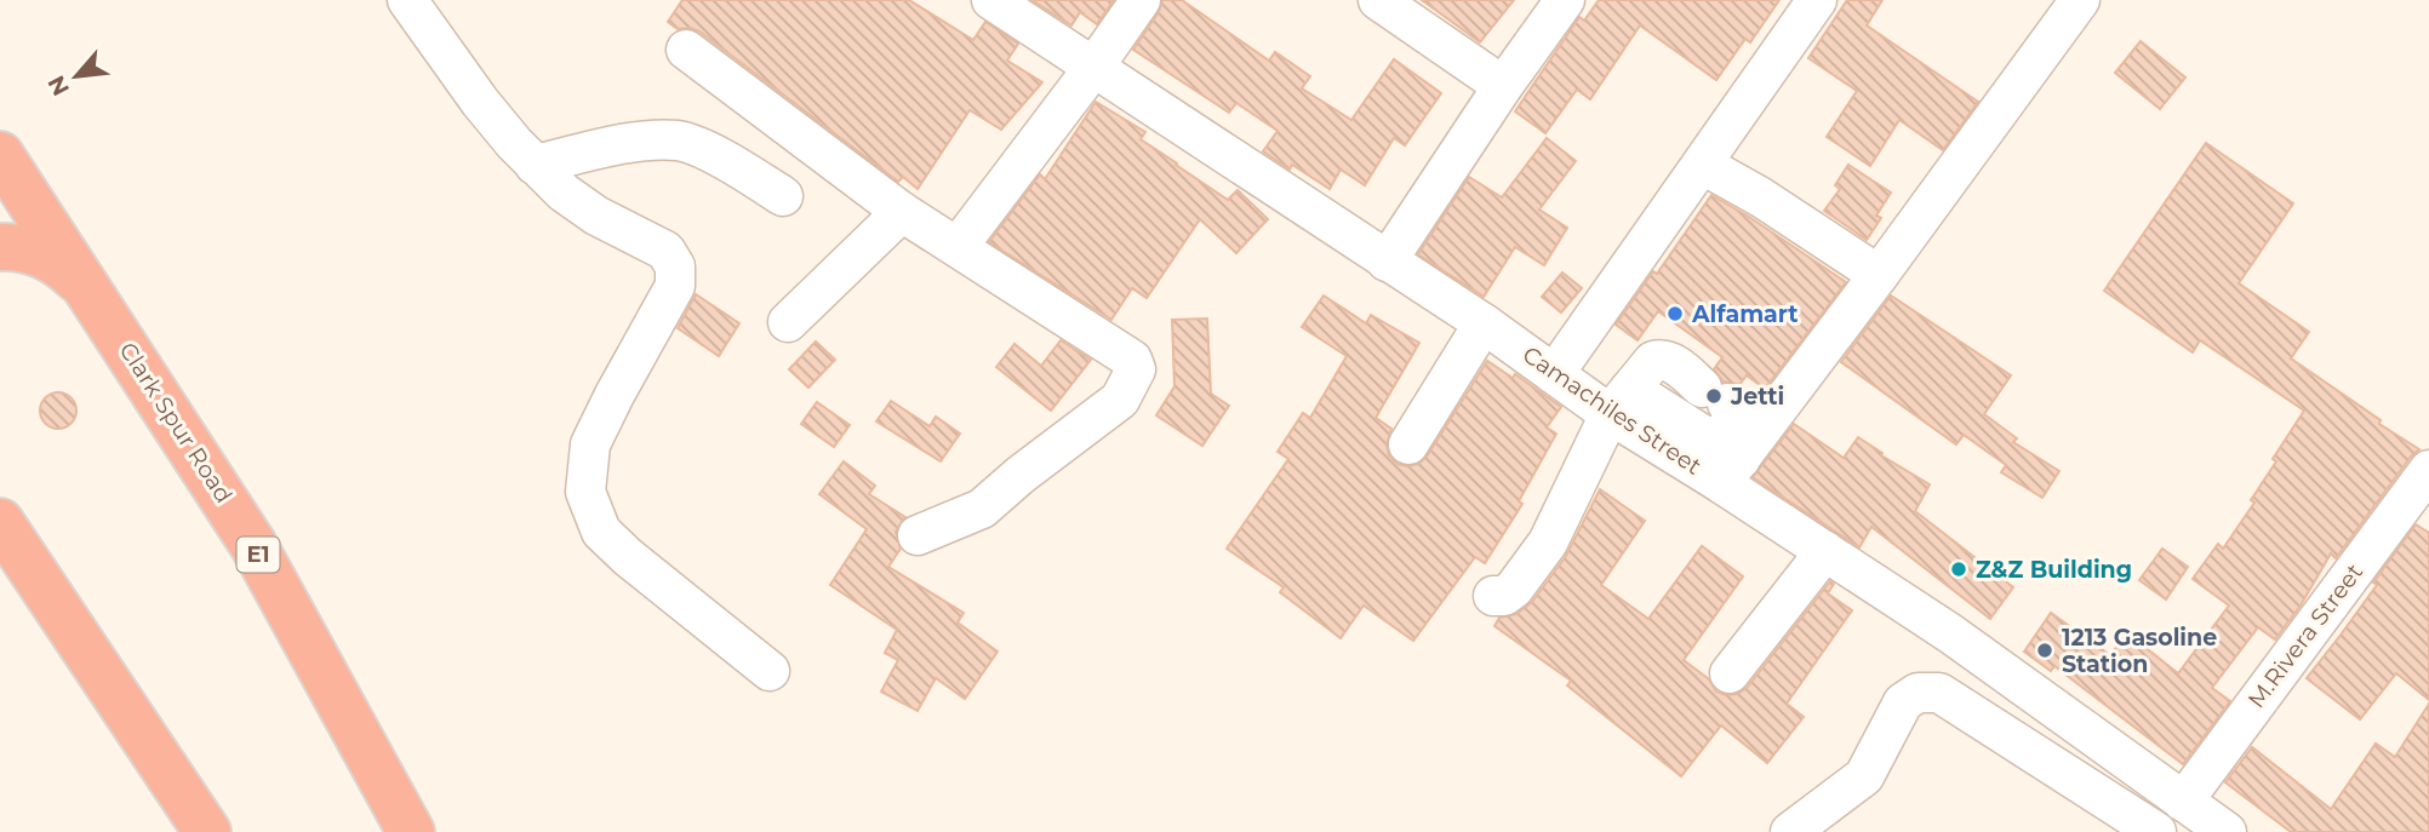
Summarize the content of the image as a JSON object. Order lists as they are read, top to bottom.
{
  "streets": {
    "highway": ["Clark Spur Road", "E1"],
    "street": ["Camachiles Street", "M.Rivera Street"]
  },
  "crossings": [
    ["Camachiles Street", "M.Rivera Street"]
  ],
  "places": [
    "Alfamart",
    "Jetti",
    "Z&Z Building",
    "1213 Gasoline Station"
  ],
  "north": "bottom left"
}
